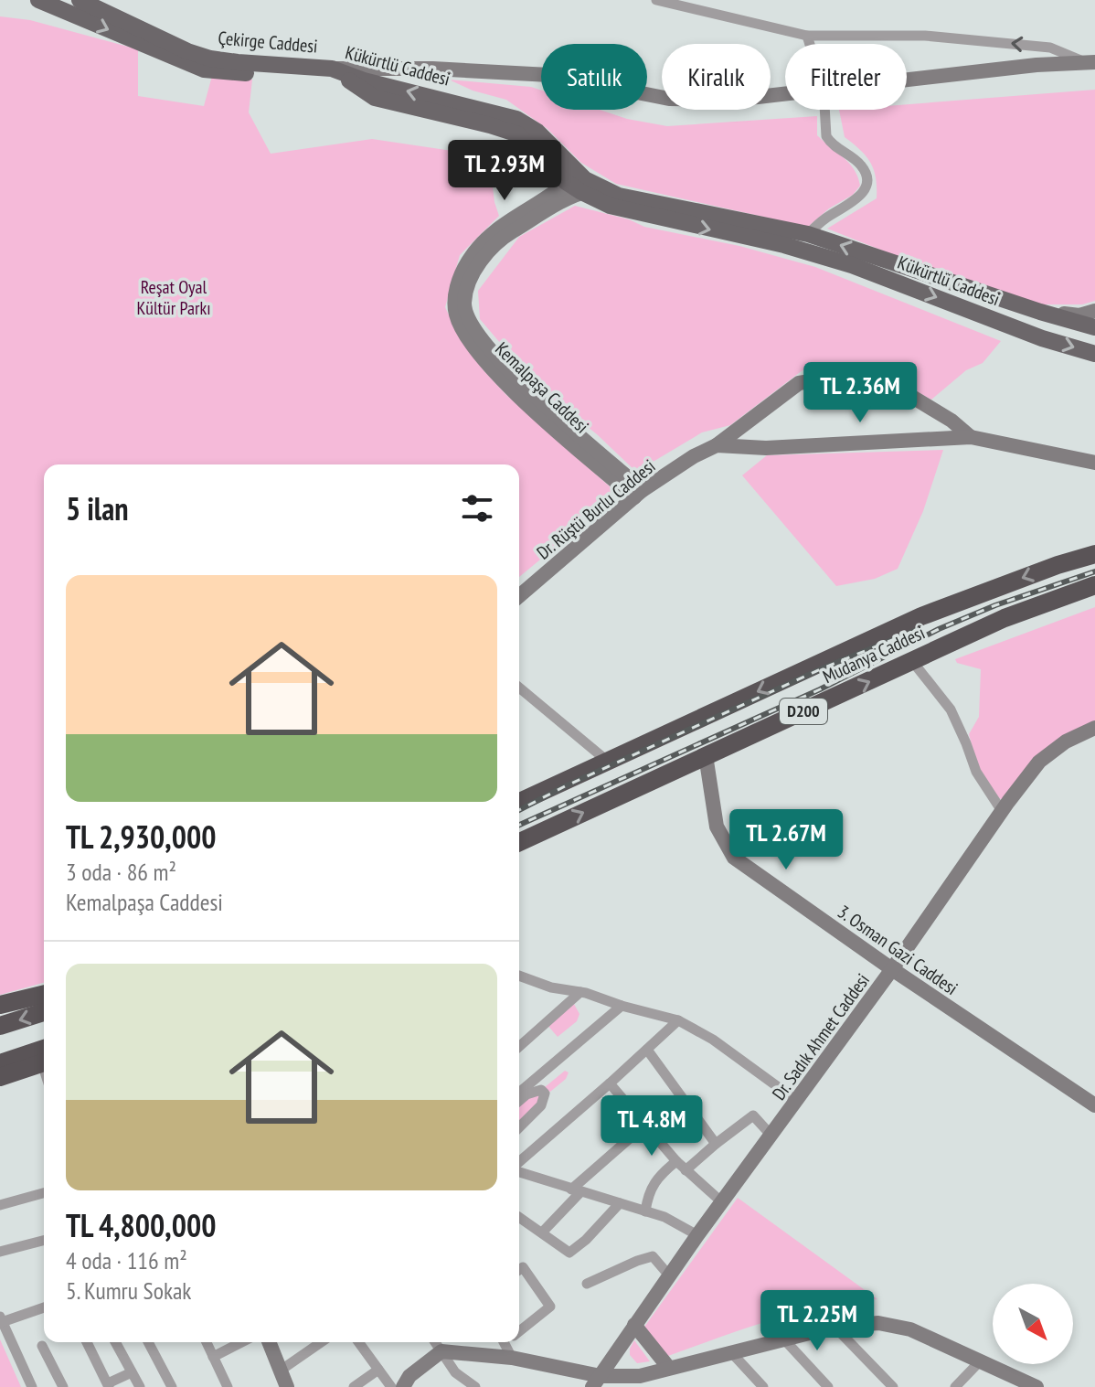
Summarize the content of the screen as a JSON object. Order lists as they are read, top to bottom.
{
  "streets": {
    "highway": ["Mudanya Caddesi", "D200"],
    "main road": [
      "Çekirge Caddesi",
      "Kükürtlü Caddesi",
      "Kemalpaşa Caddesi",
      "Dr. Rüştü Burlu Caddesi",
      "3. Osman Gazi Caddesi",
      "Dr. Sadık Ahmet Caddesi"
    ]
  },
  "crossings": [
    ["Çekirge Caddesi", "Kükürtlü Caddesi"],
    ["Kükürtlü Caddesi", "Kemalpaşa Caddesi"],
    ["Kemalpaşa Caddesi", "Dr. Rüştü Burlu Caddesi"],
    ["Mudanya Caddesi", "3. Osman Gazi Caddesi"],
    ["3. Osman Gazi Caddesi", "Dr. Sadık Ahmet Caddesi"]
  ],
  "parks": ["Reşat Oyal Kültür Parkı"],
  "north": "bottom right",
  "page": {
    "chip": ["Satılık", "Kiralık", "Filtreler"],
    "price": [
      "TL 2.93M",
      "TL 2.36M",
      "TL 2.67M",
      "TL 4.8M",
      "TL 2.25M"
    ],
    "heading": "5 ilan",
    "list": [
      {
        "name": "TL 2,930,000",
        "note": "3 oda · 86 m² · Kemalpaşa Caddesi"
      },
      {
        "name": "TL 4,800,000",
        "note": "4 oda · 116 m² · 5. Kumru Sokak"
      }
    ]
  }
}
